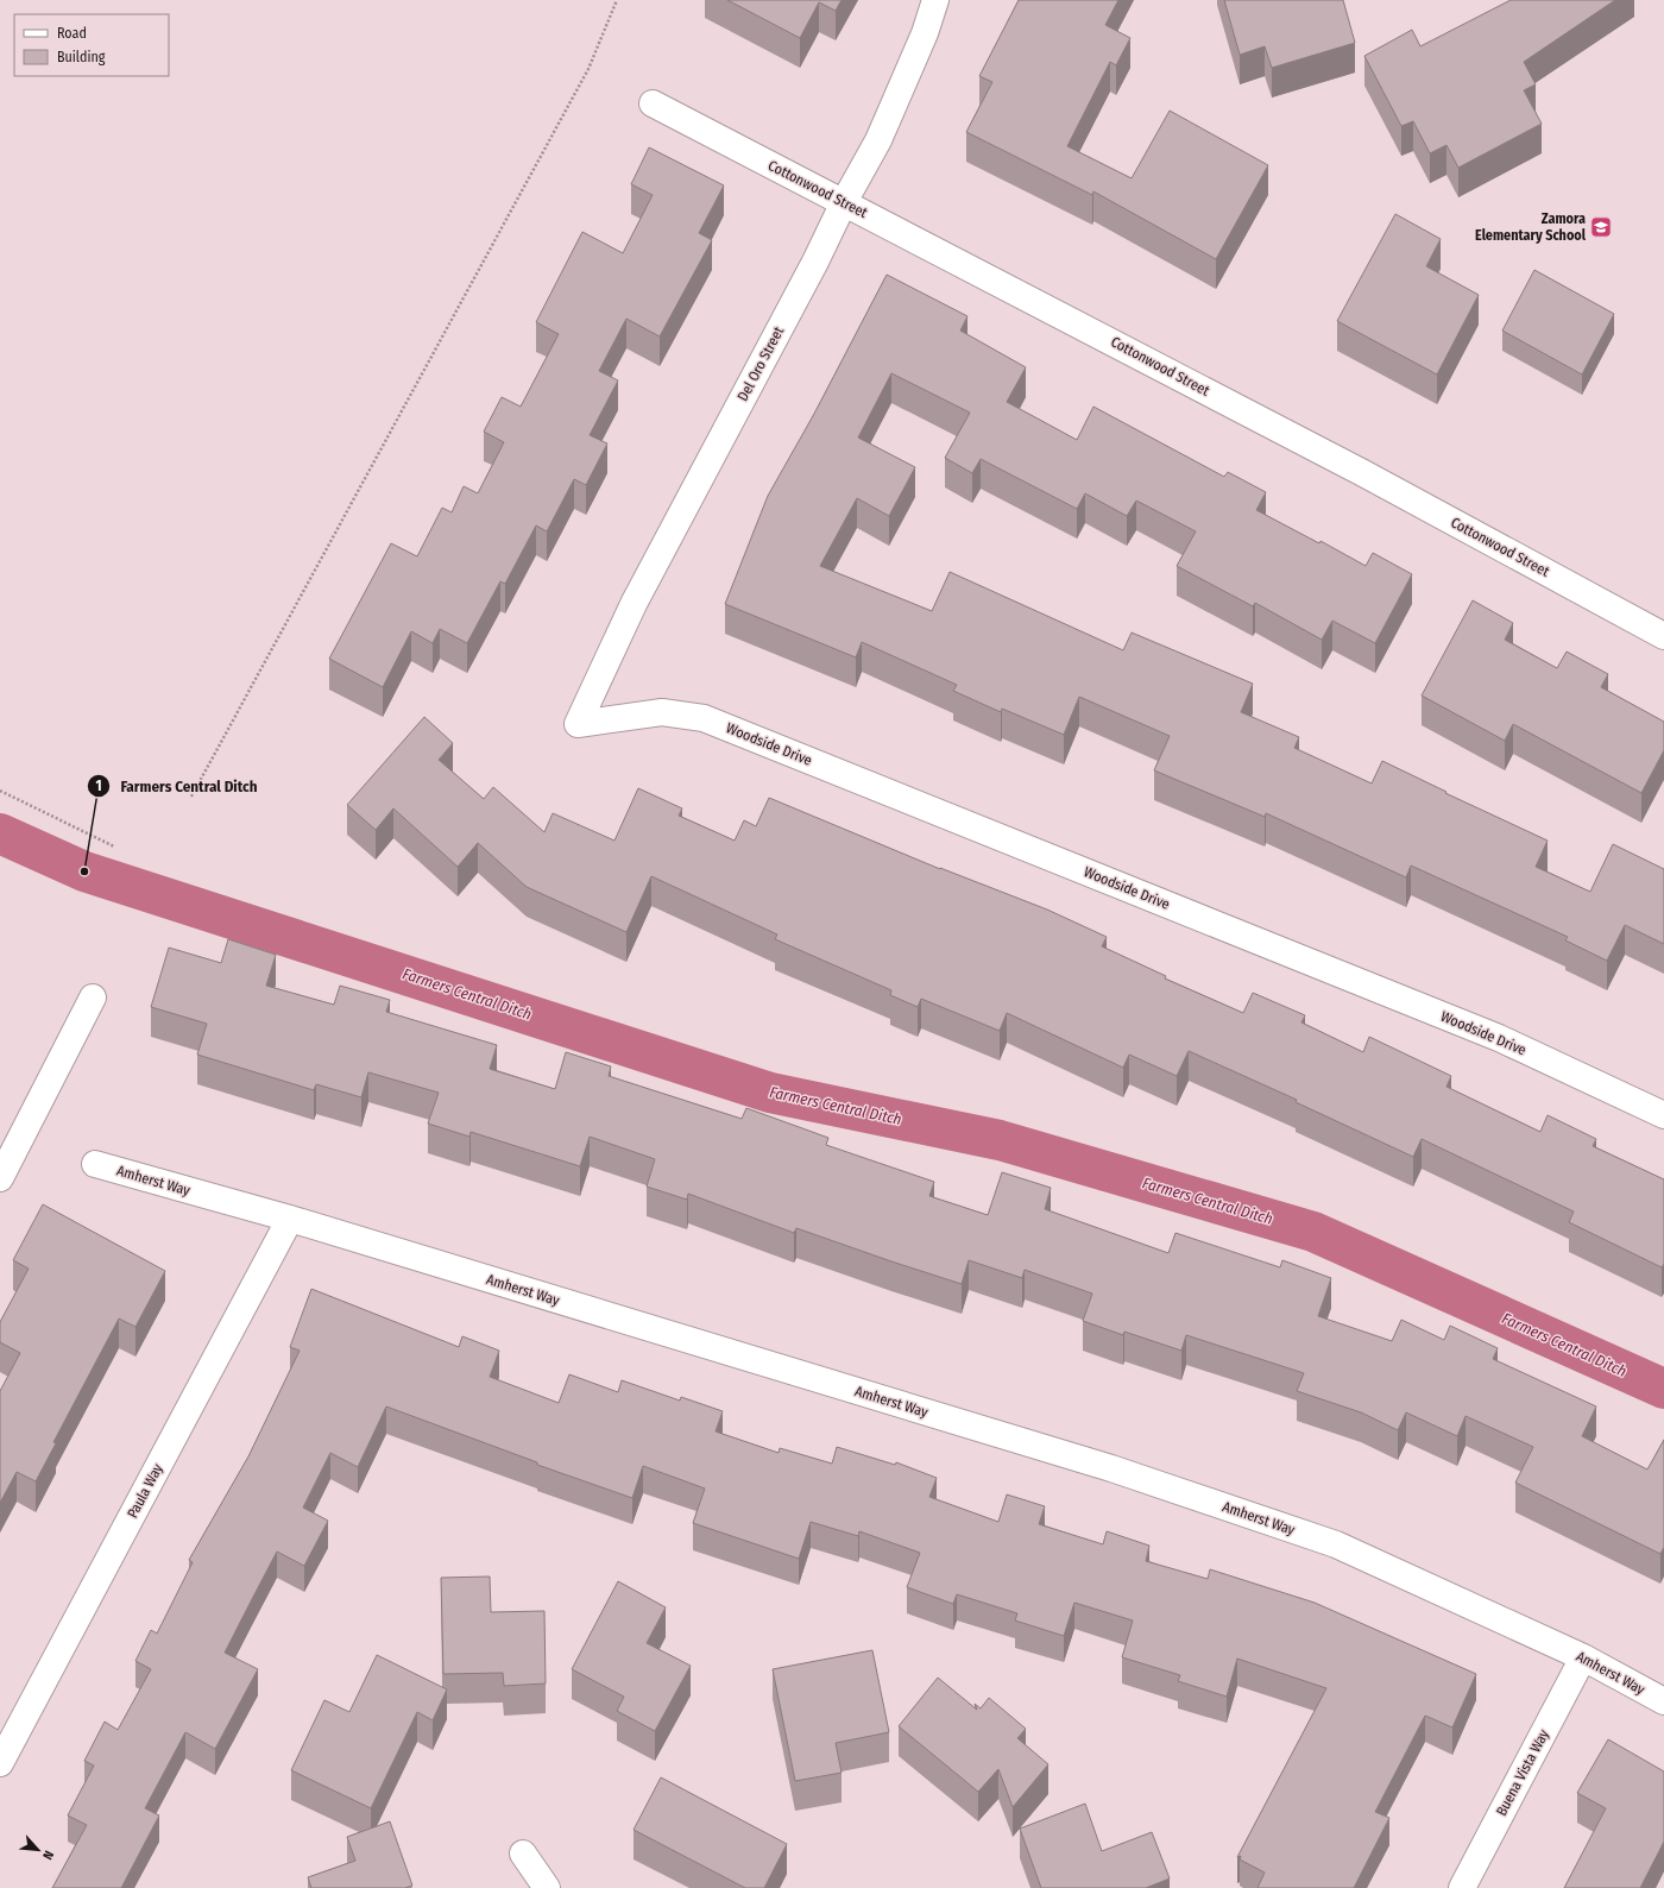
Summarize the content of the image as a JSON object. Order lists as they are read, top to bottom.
{
  "streets": {
    "street": [
      "Cottonwood Street",
      "Del Oro Street",
      "Woodside Drive",
      "Amherst Way",
      "Paula Way",
      "Buena Vista Way"
    ]
  },
  "crossings": [
    ["Cottonwood Street", "Del Oro Street"],
    ["Del Oro Street", "Woodside Drive"],
    ["Amherst Way", "Paula Way"],
    ["Amherst Way", "Buena Vista Way"]
  ],
  "water": ["Farmers Central Ditch"],
  "places": {
    "school or university": ["Zamora Elementary School"],
    "other": ["Farmers Central Ditch"]
  },
  "legend": ["Road", "Building"],
  "north": "bottom right"
}
